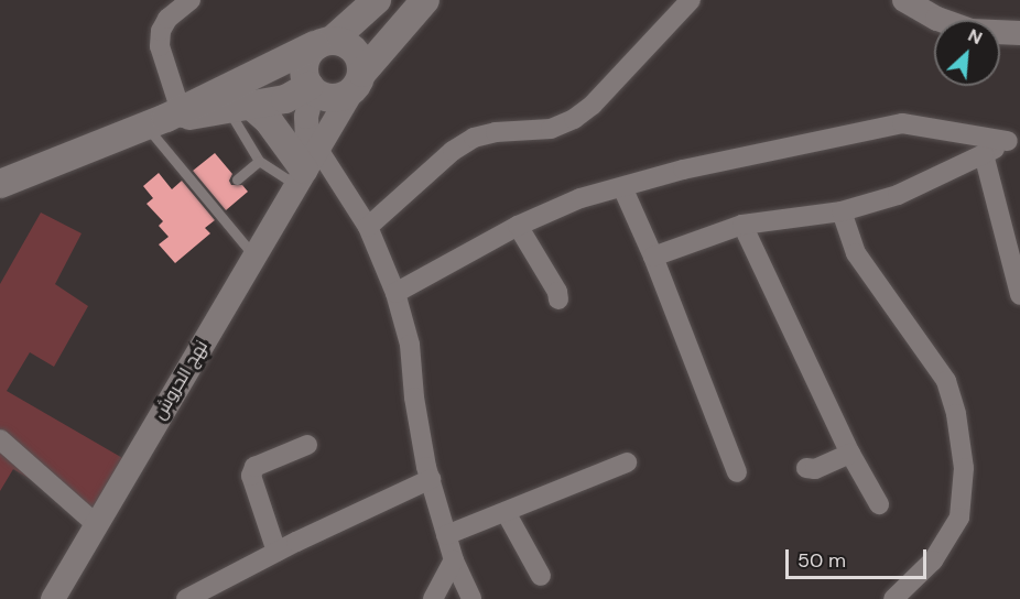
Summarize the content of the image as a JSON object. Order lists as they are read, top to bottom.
{
  "streets": {
    "street": ["نهج الحروش"]
  },
  "scale_bar": "50 m",
  "north": "top right"
}
